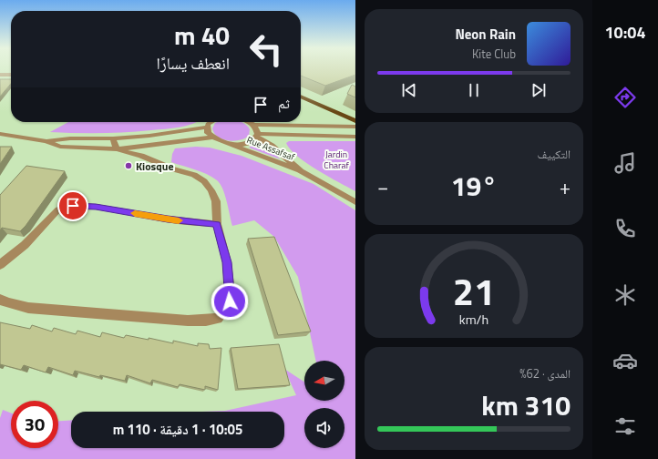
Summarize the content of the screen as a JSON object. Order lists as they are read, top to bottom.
{
  "streets": {
    "street": ["Rue Assafsaf"]
  },
  "parks": ["Jardin Charaf"],
  "places": ["Kiosque"],
  "north": "left",
  "page": {
    "tabs": "10:04",
    "turn": ["40 m", "انعطف يسارًا"],
    "song": ["Neon Rain", "Kite Club"],
    "then": "ثم",
    "tile": [
      "التكييف",
      ["المدى · 62%", "310 km"]
    ],
    "heat": ["−", "19°", "+"],
    "limit": "30",
    "trip": "10:05 · 1 دقيقة · 110 m",
    "gauge": ["21", "km/h"]
  }
}
